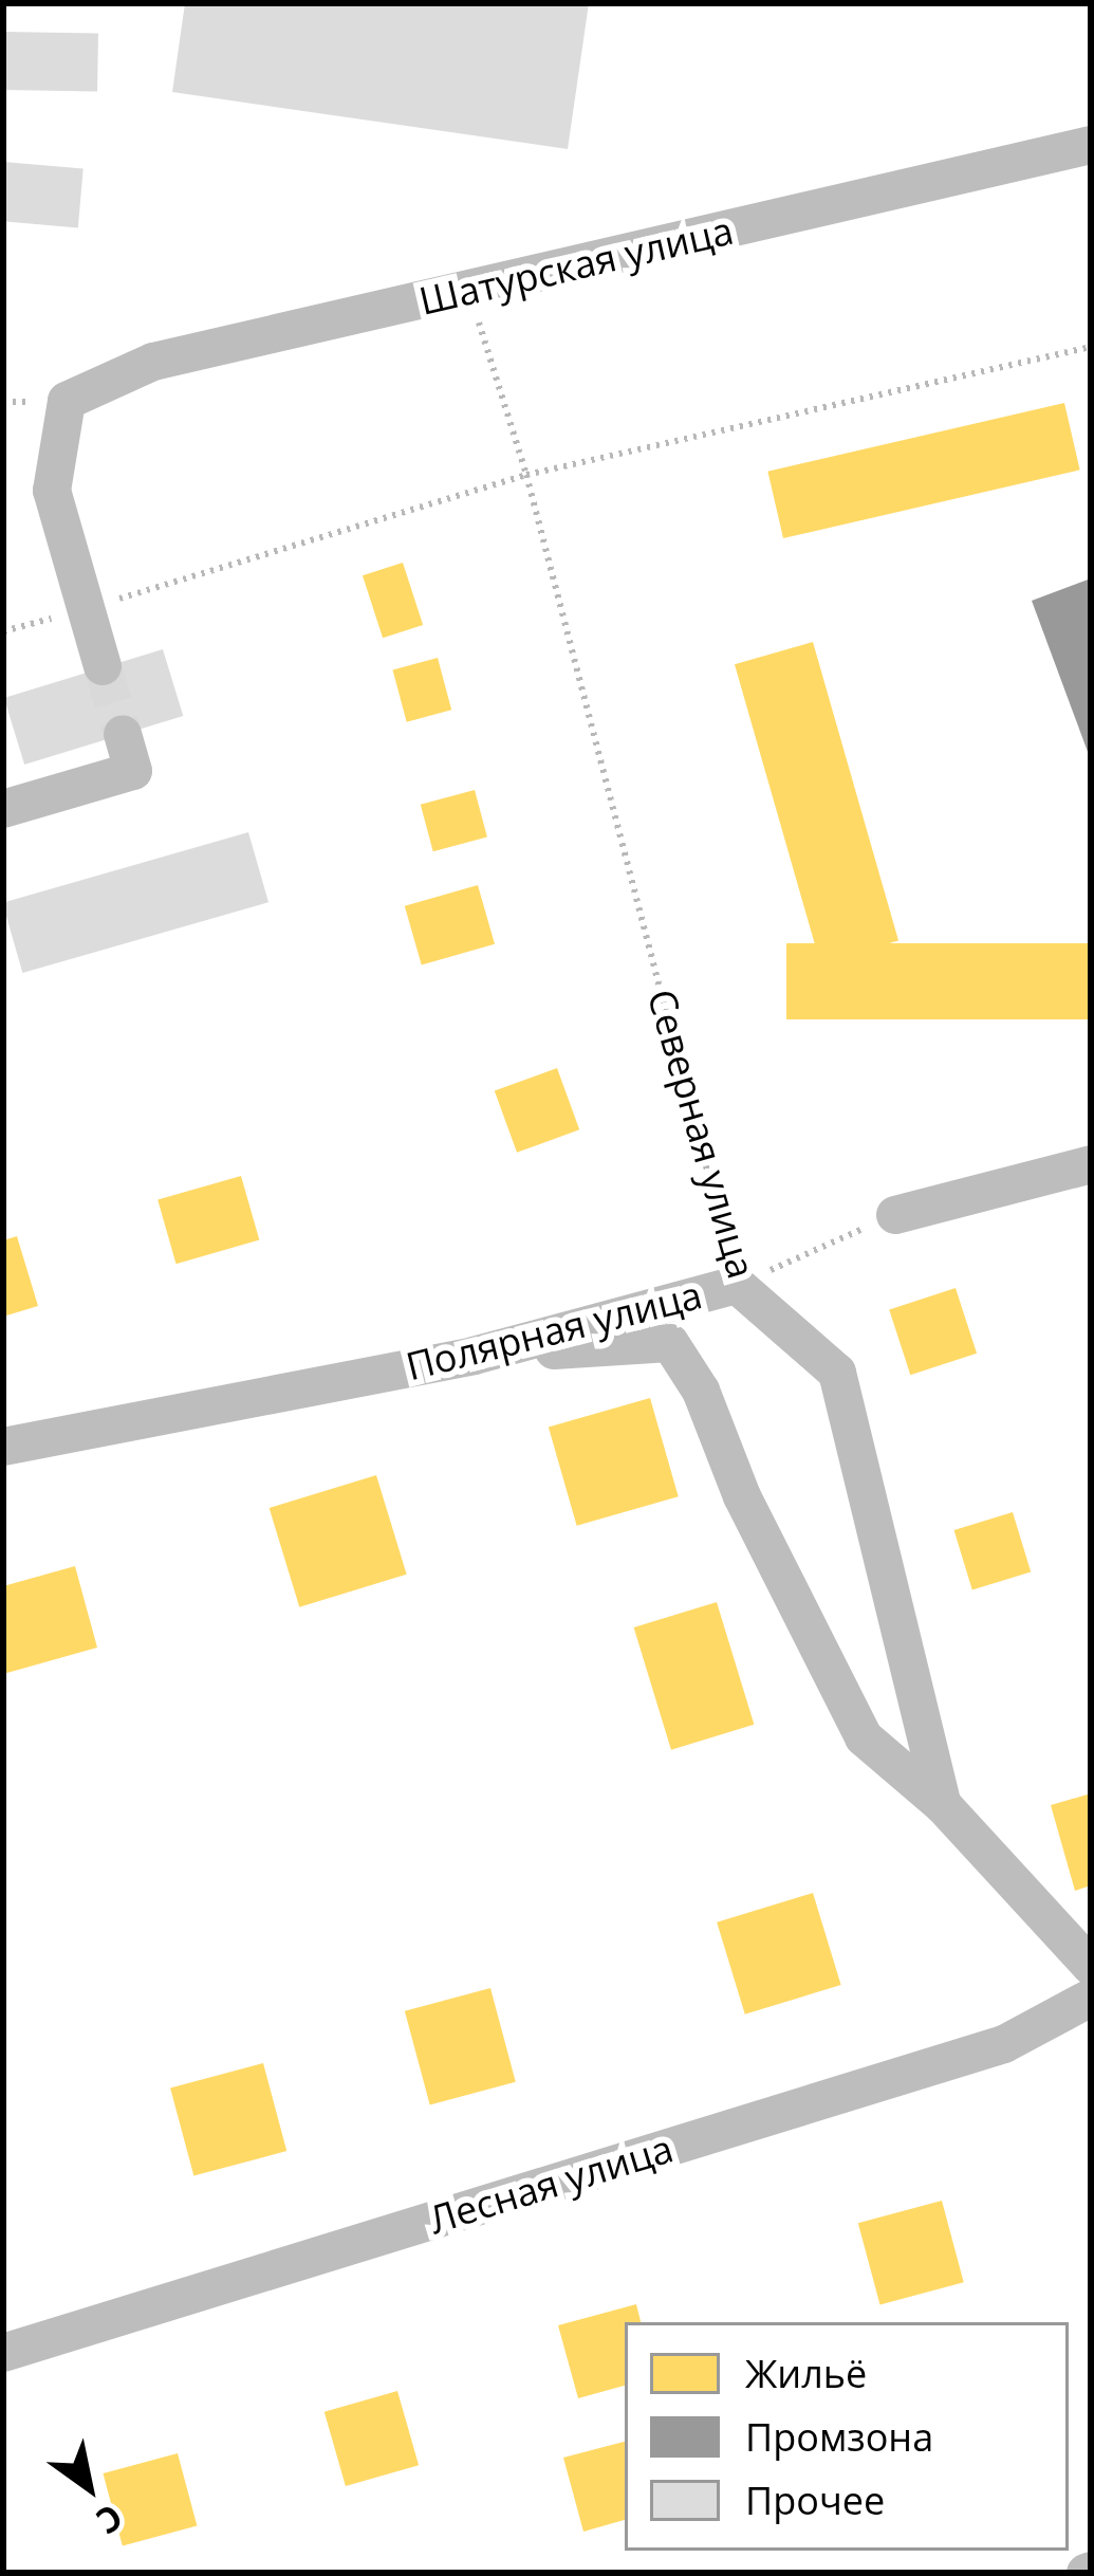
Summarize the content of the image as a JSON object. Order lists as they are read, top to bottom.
{
  "streets": {
    "street": [
      "Шатурская улица",
      "Северная улица",
      "Полярная улица",
      "Лесная улица"
    ]
  },
  "crossings": [
    ["Шатурская улица", "Северная улица"],
    ["Северная улица", "Полярная улица"]
  ],
  "legend": ["Жильё", "Промзона", "Прочее"],
  "north": "bottom right"
}
